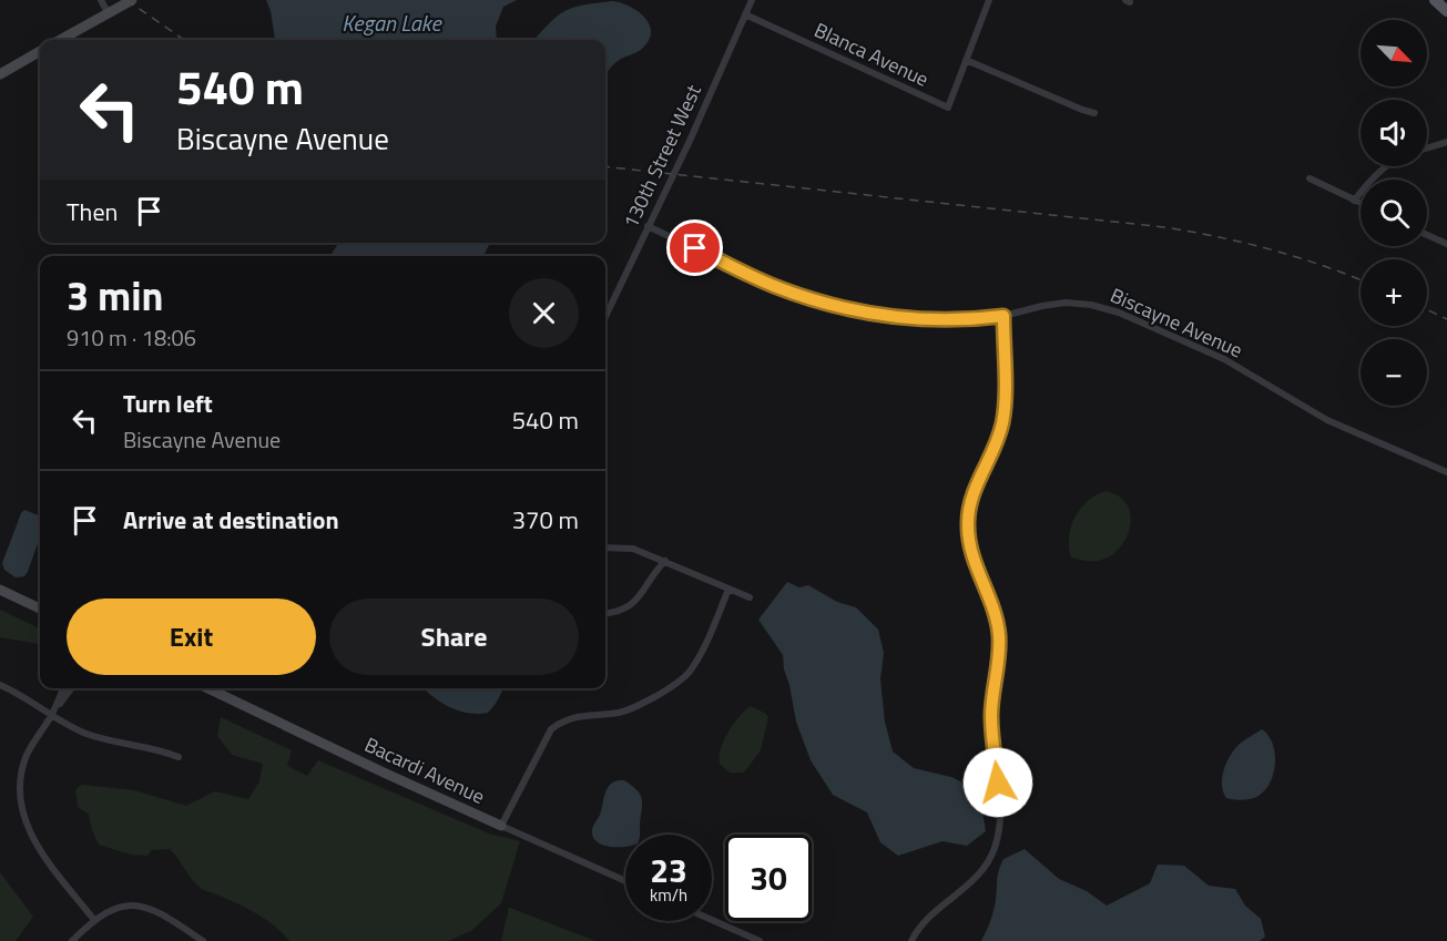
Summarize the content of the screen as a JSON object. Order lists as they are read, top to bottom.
{
  "streets": {
    "street": [
      "Blanca Avenue",
      "130th Street West",
      "Biscayne Avenue",
      "Bacardi Avenue"
    ]
  },
  "crossings": [
    ["Blanca Avenue", "130th Street West"],
    ["130th Street West", "Biscayne Avenue"]
  ],
  "water": ["Kegan Lake"],
  "north": "bottom right",
  "page": {
    "map_buttons": ["+", "−"],
    "turn": ["540 m", "Biscayne Avenue"],
    "then": "Then",
    "heading": ["3 min", "910 m · 18:06"],
    "list": [
      {
        "name": "Turn left",
        "note": "Biscayne Avenue",
        "value": "540 m"
      },
      {
        "name": "Arrive at destination",
        "value": "370 m"
      }
    ],
    "buttons": ["Exit", "Share"],
    "speed": "23 km/h",
    "limit": "30"
  }
}
